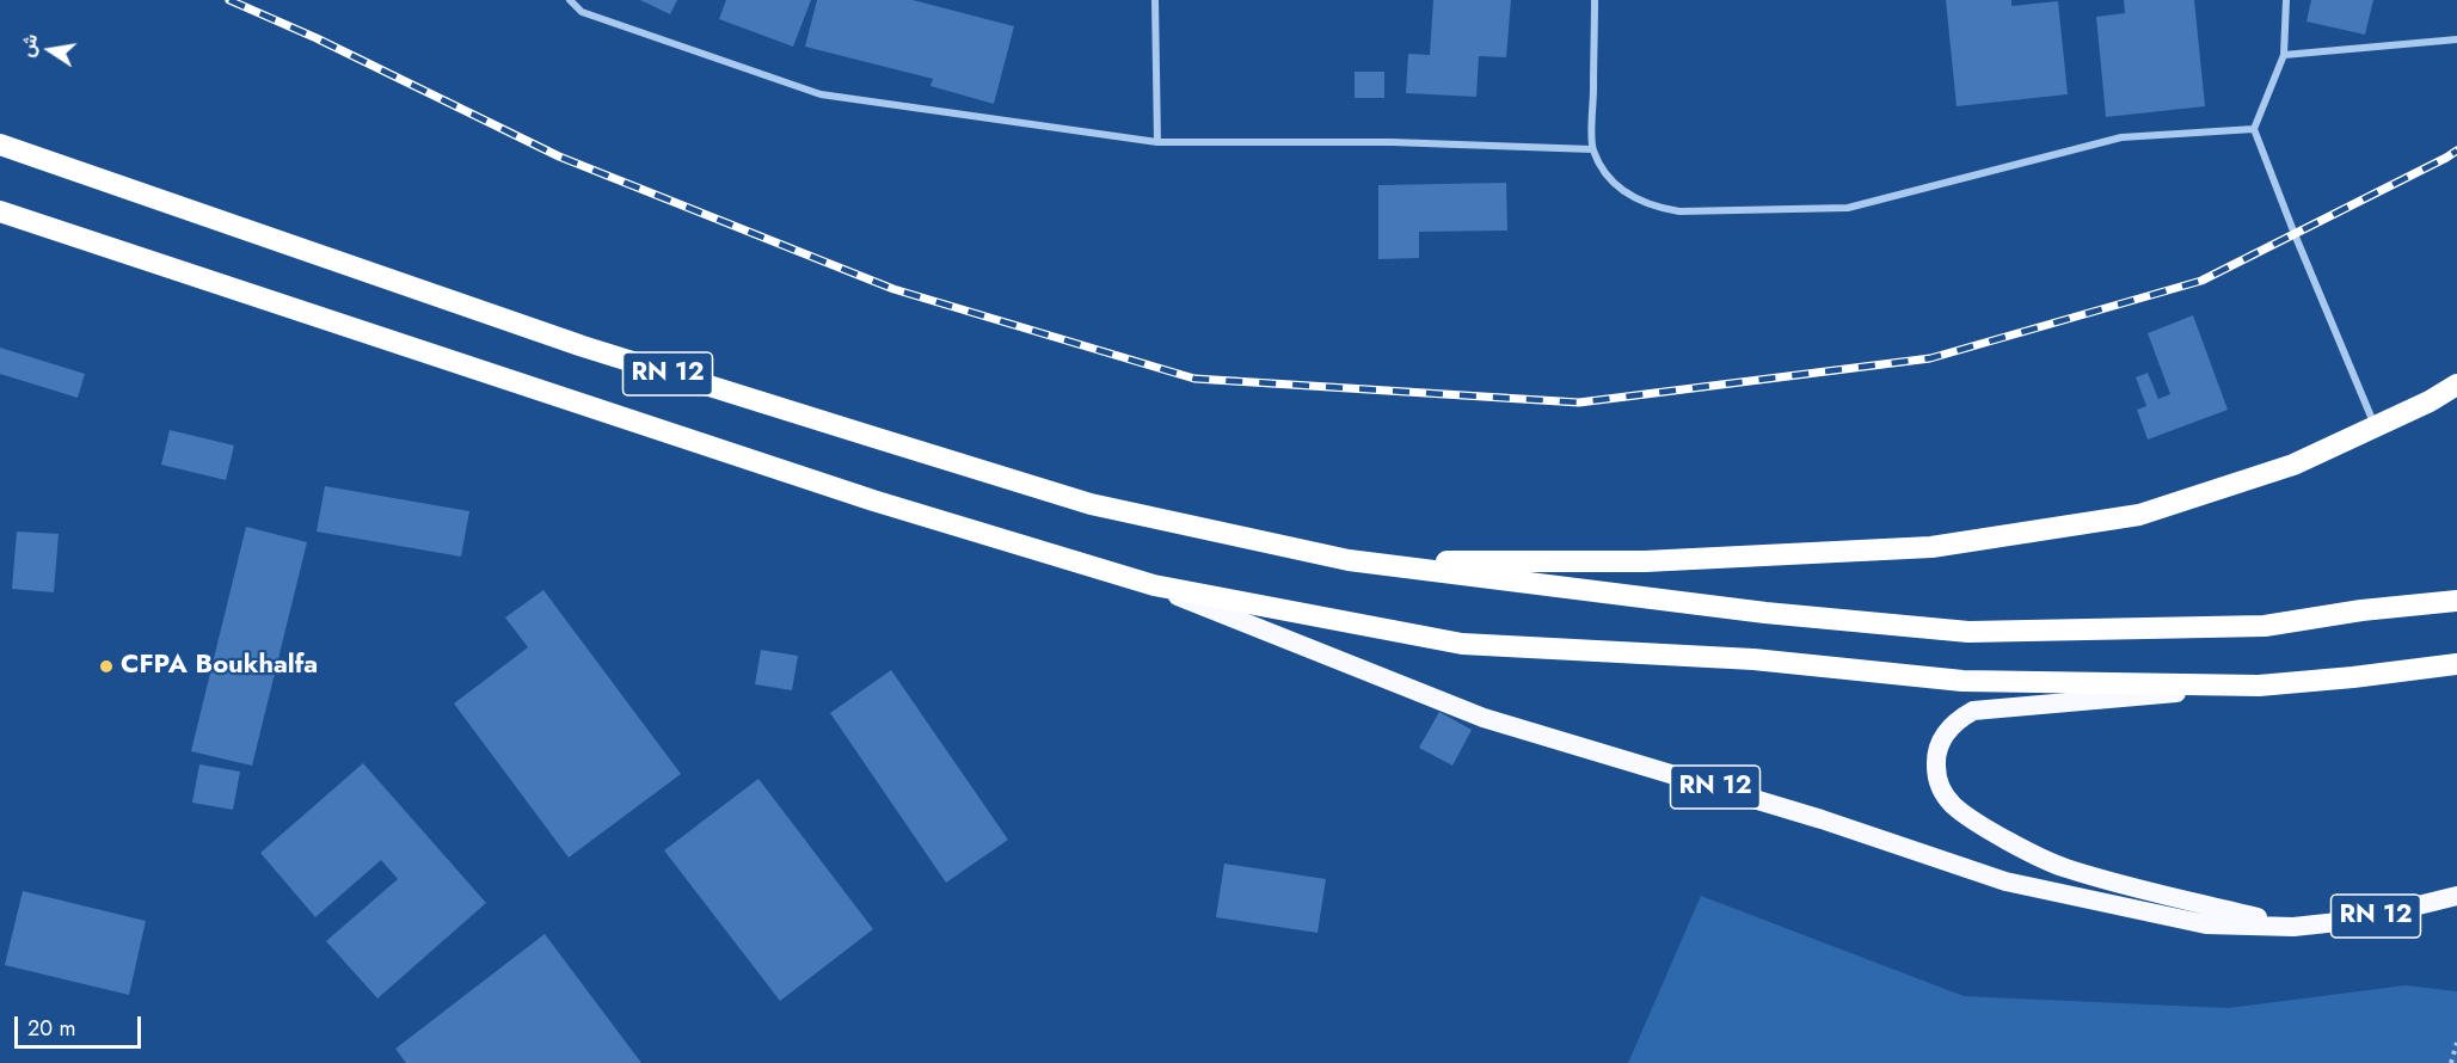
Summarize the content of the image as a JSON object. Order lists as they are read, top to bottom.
{
  "streets": {
    "highway": ["RN 12"]
  },
  "places": ["CFPA Boukhalfa"],
  "scale_bar": "20 m",
  "north": "left"
}
